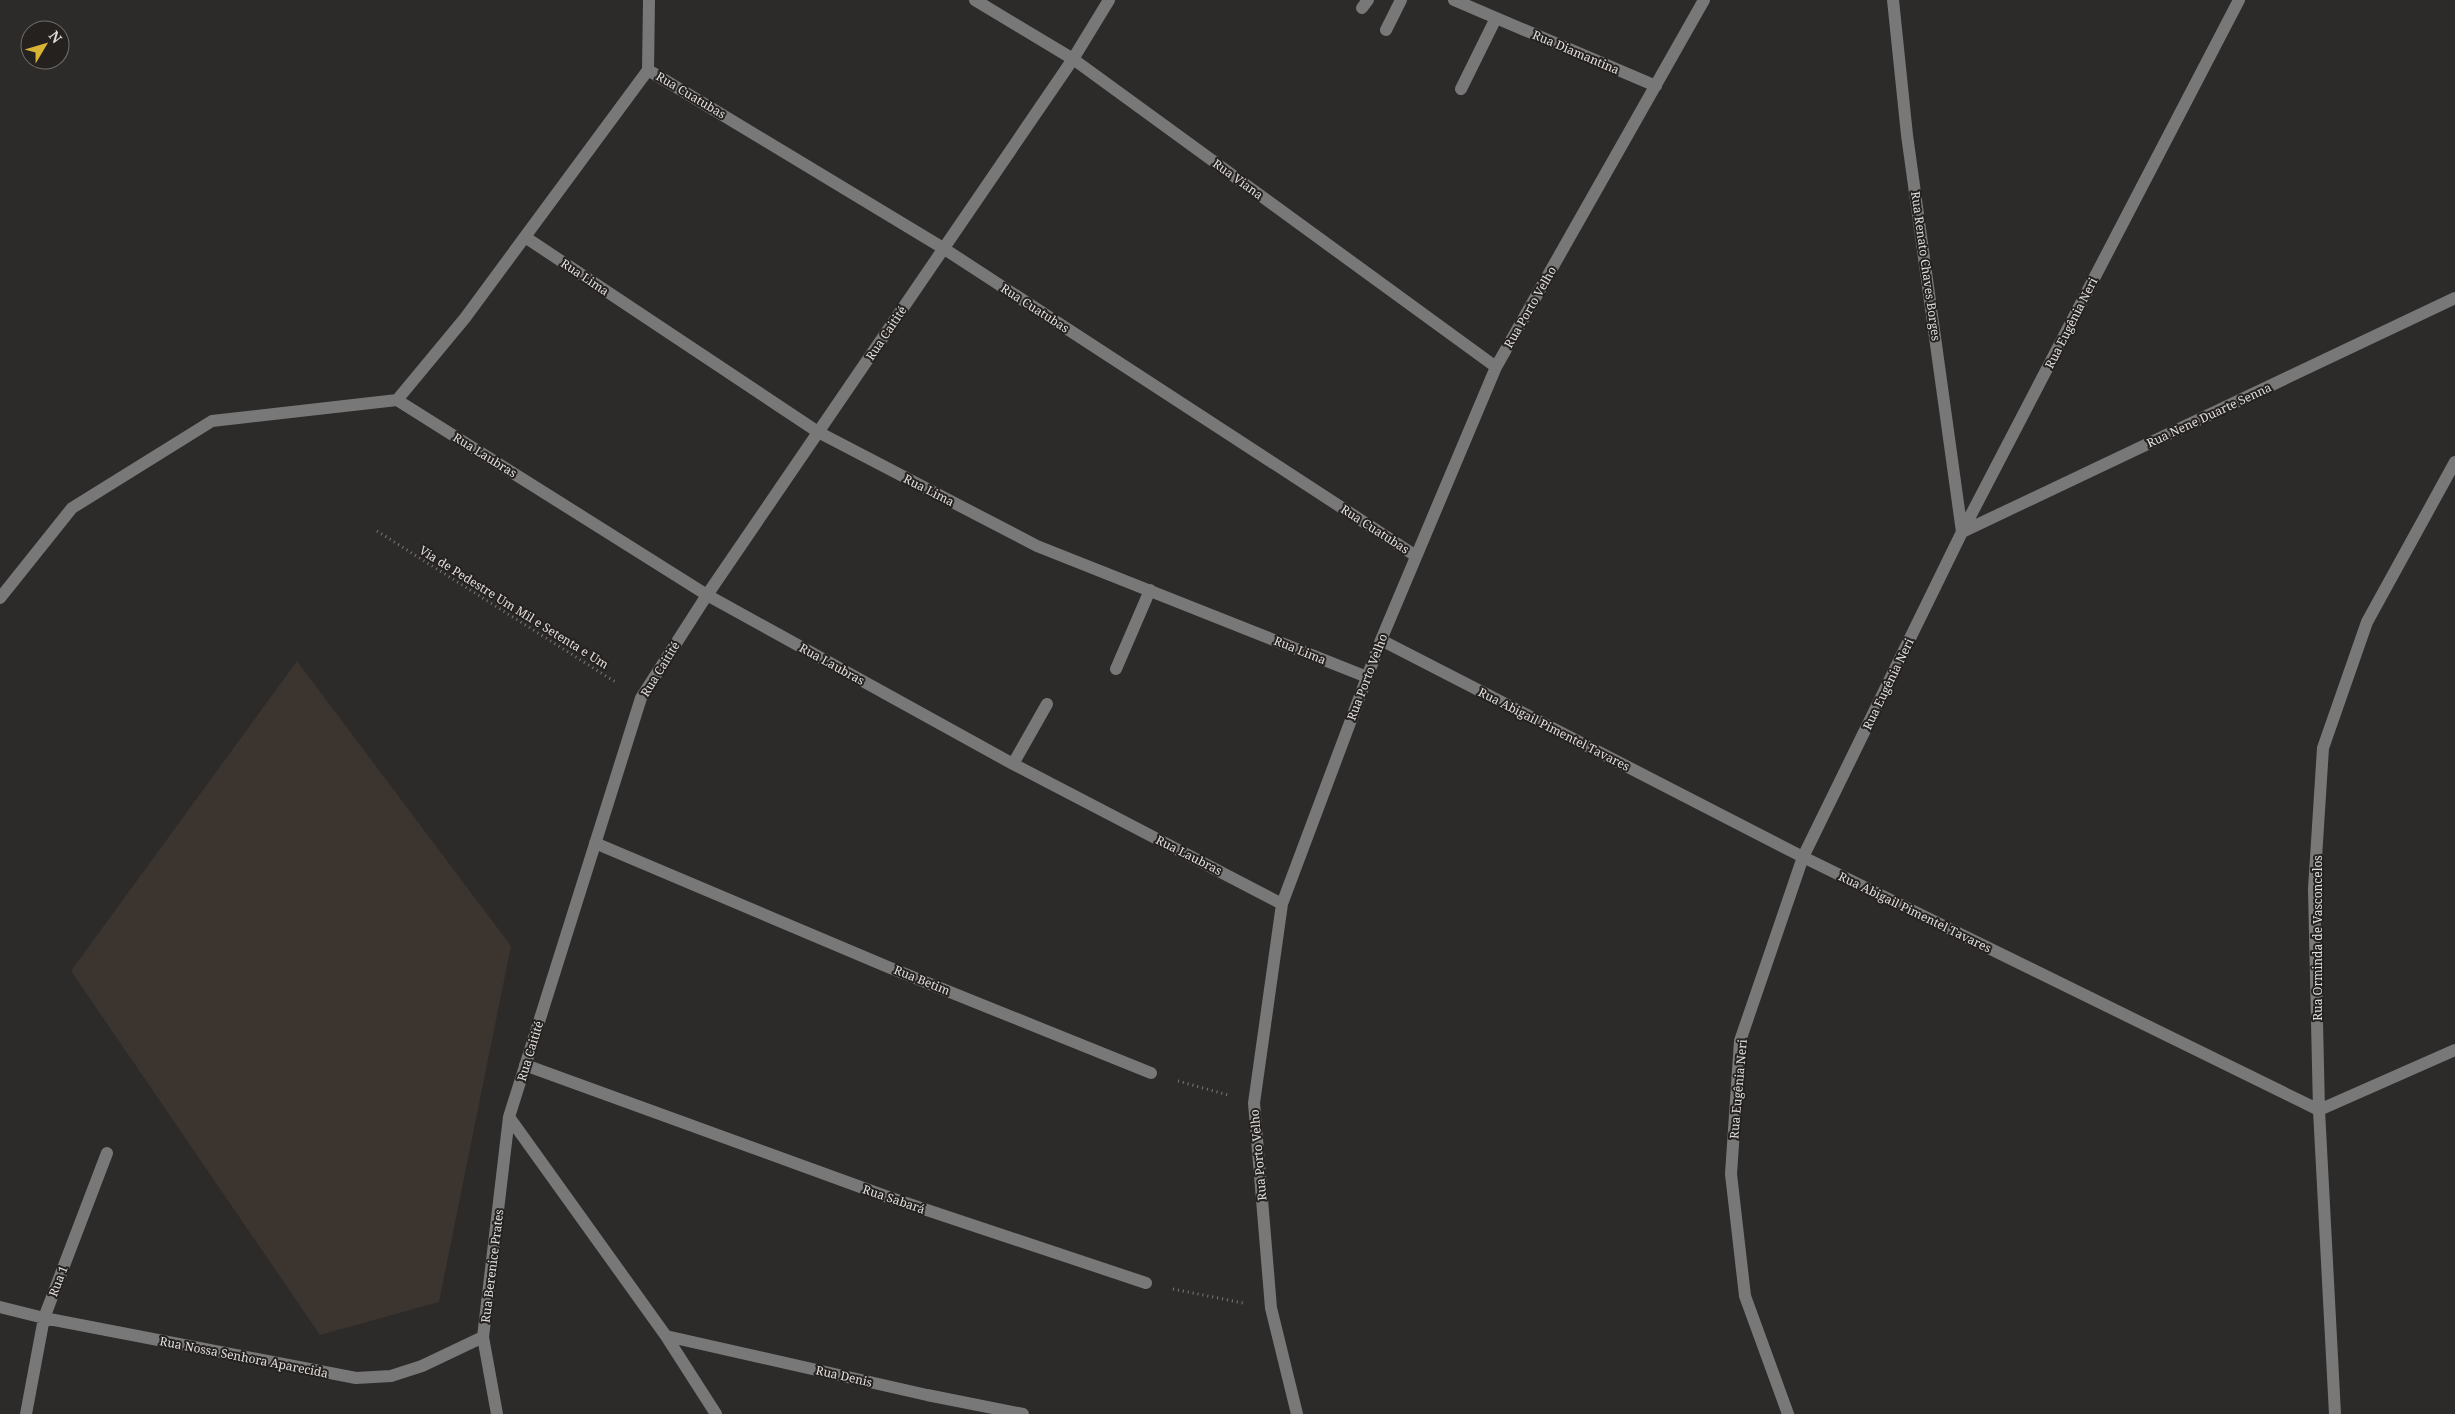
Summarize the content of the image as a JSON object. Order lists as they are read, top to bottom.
{
  "streets": {
    "street": [
      "Rua Diamantina",
      "Rua Cuatubas",
      "Rua Viana",
      "Rua Renato Chaves Borges",
      "Rua Lima",
      "Rua Porto Velho",
      "Rua Eugênia Neri",
      "Rua Caitité",
      "Rua Nene Duarte Senna",
      "Rua Laubras",
      "Rua Abigail Pimentel Tavares",
      "Rua Orminda de Vasconcelos",
      "Rua Betim",
      "Rua Sabará",
      "Rua Berenice Prates",
      "Rua 1",
      "Rua Nossa Senhora Aparecida",
      "Rua Denis"
    ],
    "path": ["Via de Pedestre Um Mil e Setenta e Um"]
  },
  "crossings": [
    ["Rua Diamantina", "Rua Porto Velho"],
    ["Rua Cuatubas", "Rua Porto Velho"],
    ["Rua Cuatubas", "Rua Caitité"],
    ["Rua Viana", "Rua Porto Velho"],
    ["Rua Viana", "Rua Caitité"],
    ["Rua Renato Chaves Borges", "Rua Eugênia Neri"],
    ["Rua Renato Chaves Borges", "Rua Nene Duarte Senna"],
    ["Rua Lima", "Rua Porto Velho"],
    ["Rua Lima", "Rua Caitité"],
    ["Rua Porto Velho", "Rua Laubras"],
    ["Rua Porto Velho", "Rua Abigail Pimentel Tavares"],
    ["Rua Eugênia Neri", "Rua Nene Duarte Senna"],
    ["Rua Eugênia Neri", "Rua Abigail Pimentel Tavares"],
    ["Rua Caitité", "Rua Laubras"],
    ["Rua Caitité", "Via de Pedestre Um Mil e Setenta e Um"],
    ["Rua Caitité", "Rua Betim"],
    ["Rua Caitité", "Rua Sabará"],
    ["Rua Caitité", "Rua Berenice Prates"],
    ["Rua Abigail Pimentel Tavares", "Rua Orminda de Vasconcelos"],
    ["Rua Berenice Prates", "Rua Nossa Senhora Aparecida"],
    ["Rua 1", "Rua Nossa Senhora Aparecida"]
  ],
  "north": "top right"
}
